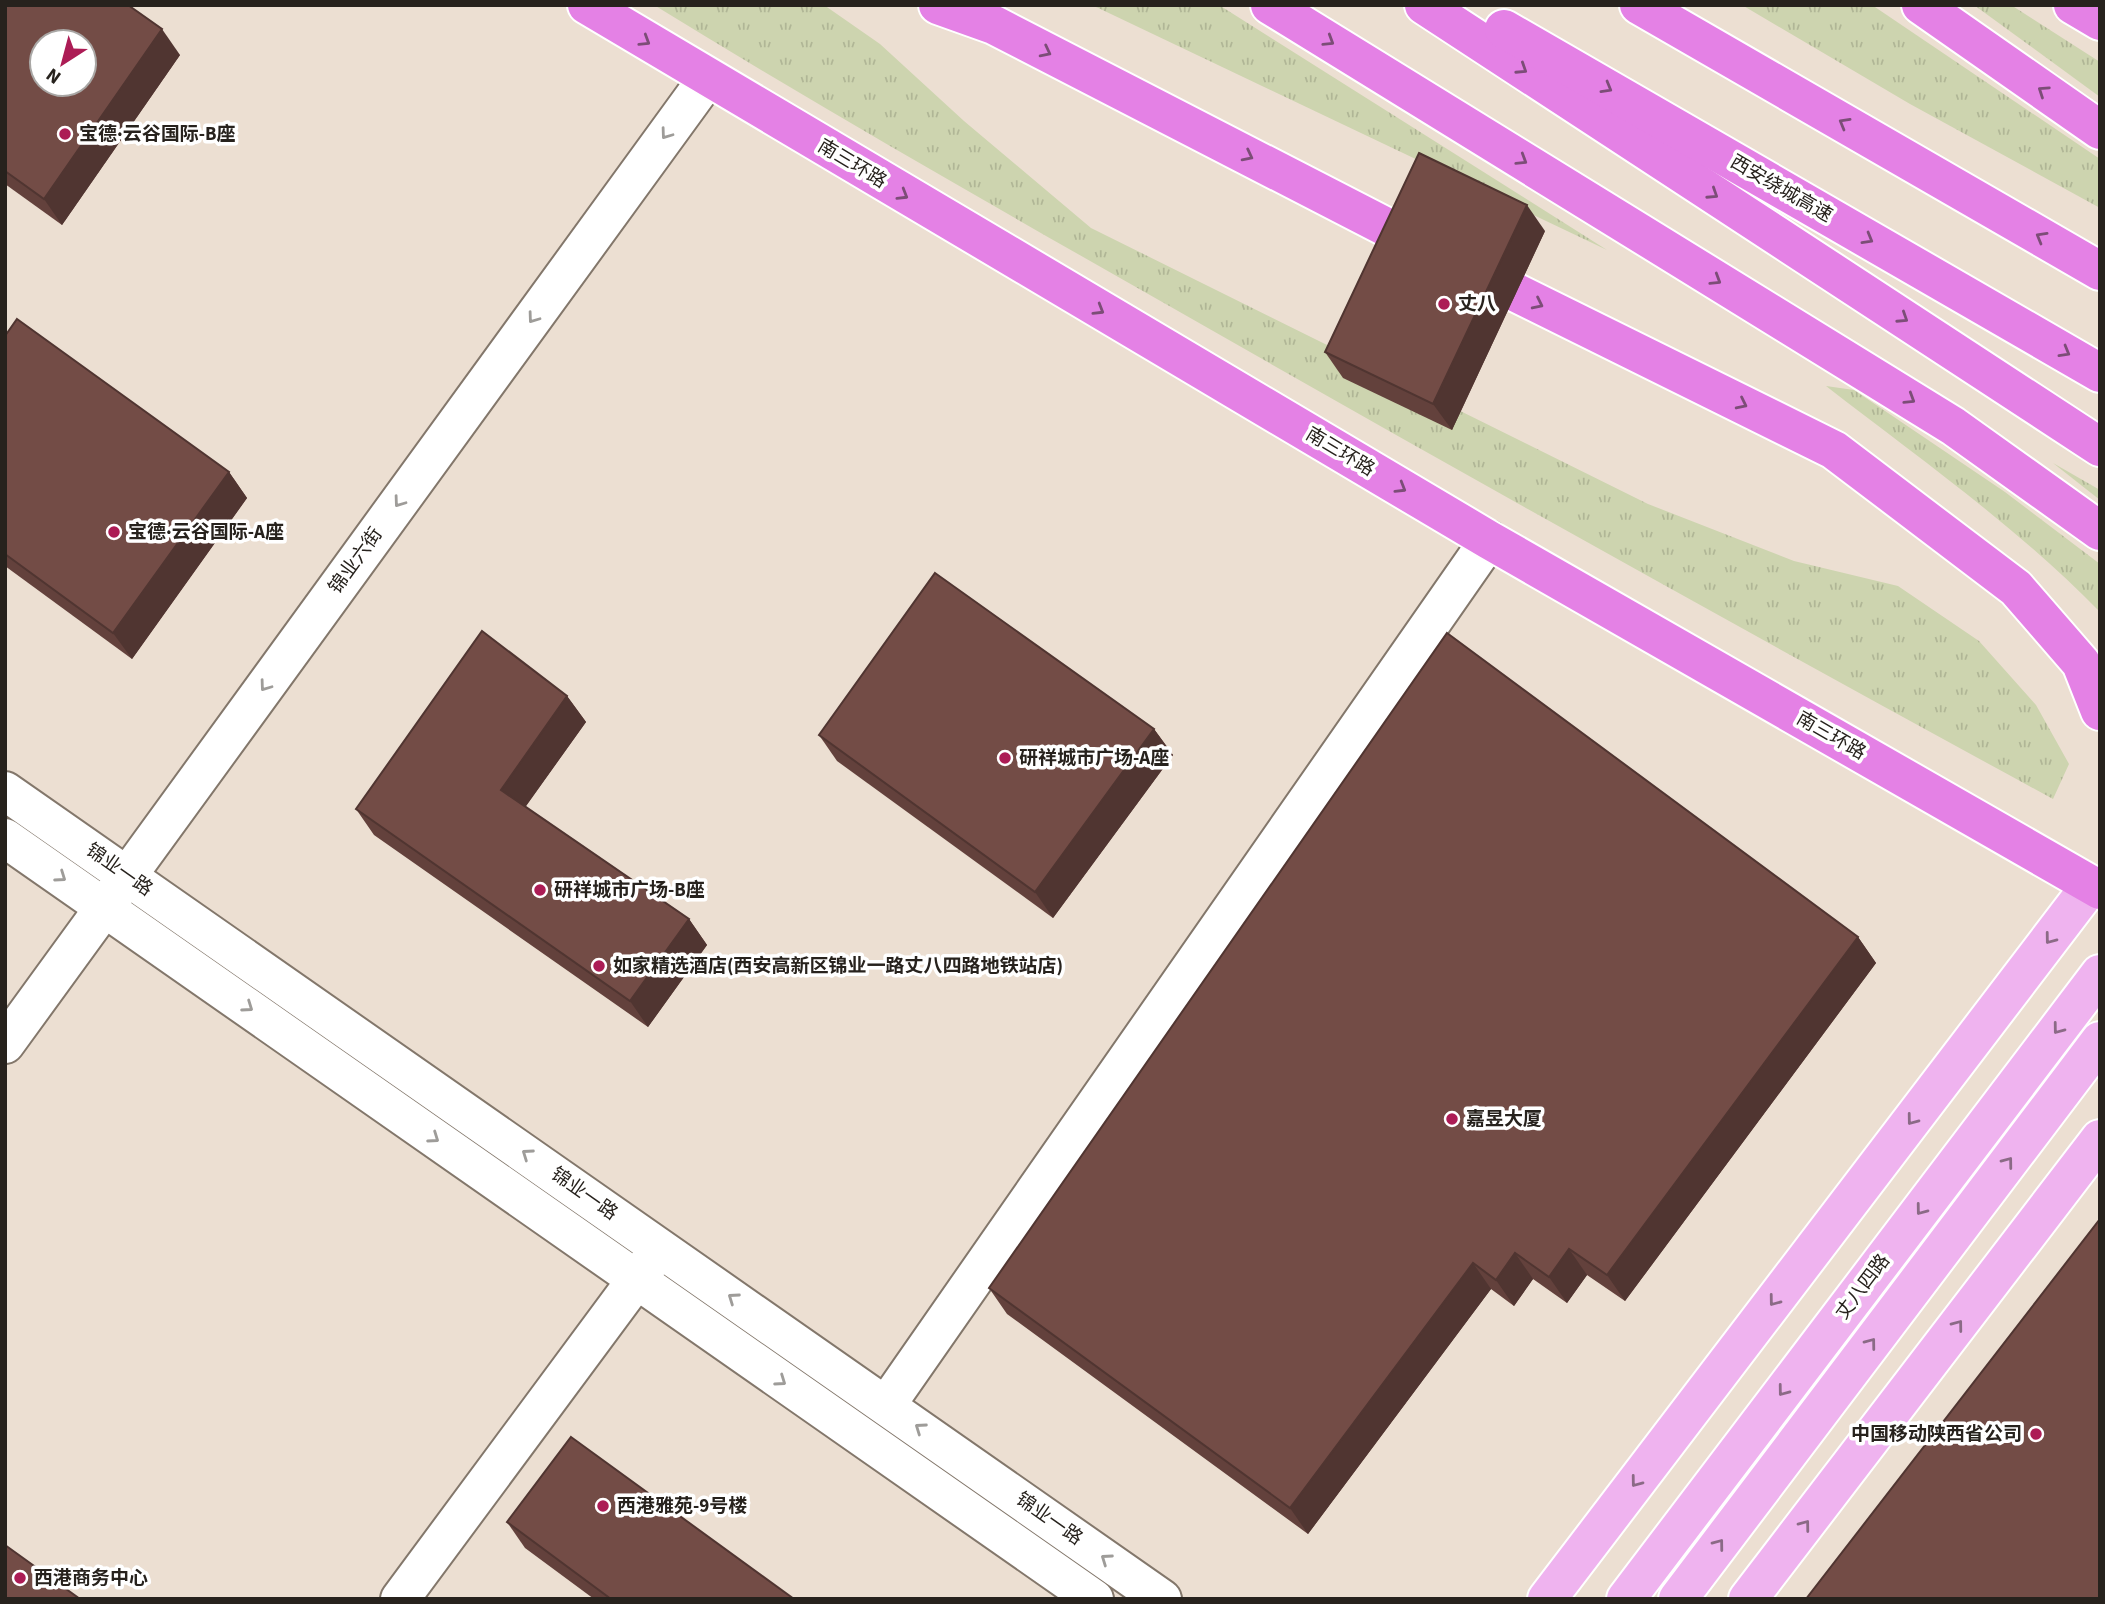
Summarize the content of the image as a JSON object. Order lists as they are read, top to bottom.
{
  "streets": {
    "highway": ["南三环路", "西安绕城高速"],
    "main road": ["丈八四路"],
    "street": ["锦业六街", "锦业一路"]
  },
  "crossings": [
    ["南三环路", "锦业六街"],
    ["锦业六街", "锦业一路"]
  ],
  "one_way": ["锦业六街"],
  "places": [
    "宝德·云谷国际-B座",
    "丈八",
    "宝德·云谷国际-A座",
    "研祥城市广场-A座",
    "研祥城市广场-B座",
    "如家精选酒店(西安高新区锦业一路丈八四路地铁站店)",
    "嘉昱大厦",
    "中国移动陕西省公司",
    "西港雅苑-9号楼",
    "西港商务中心"
  ],
  "north": "bottom left"
}
